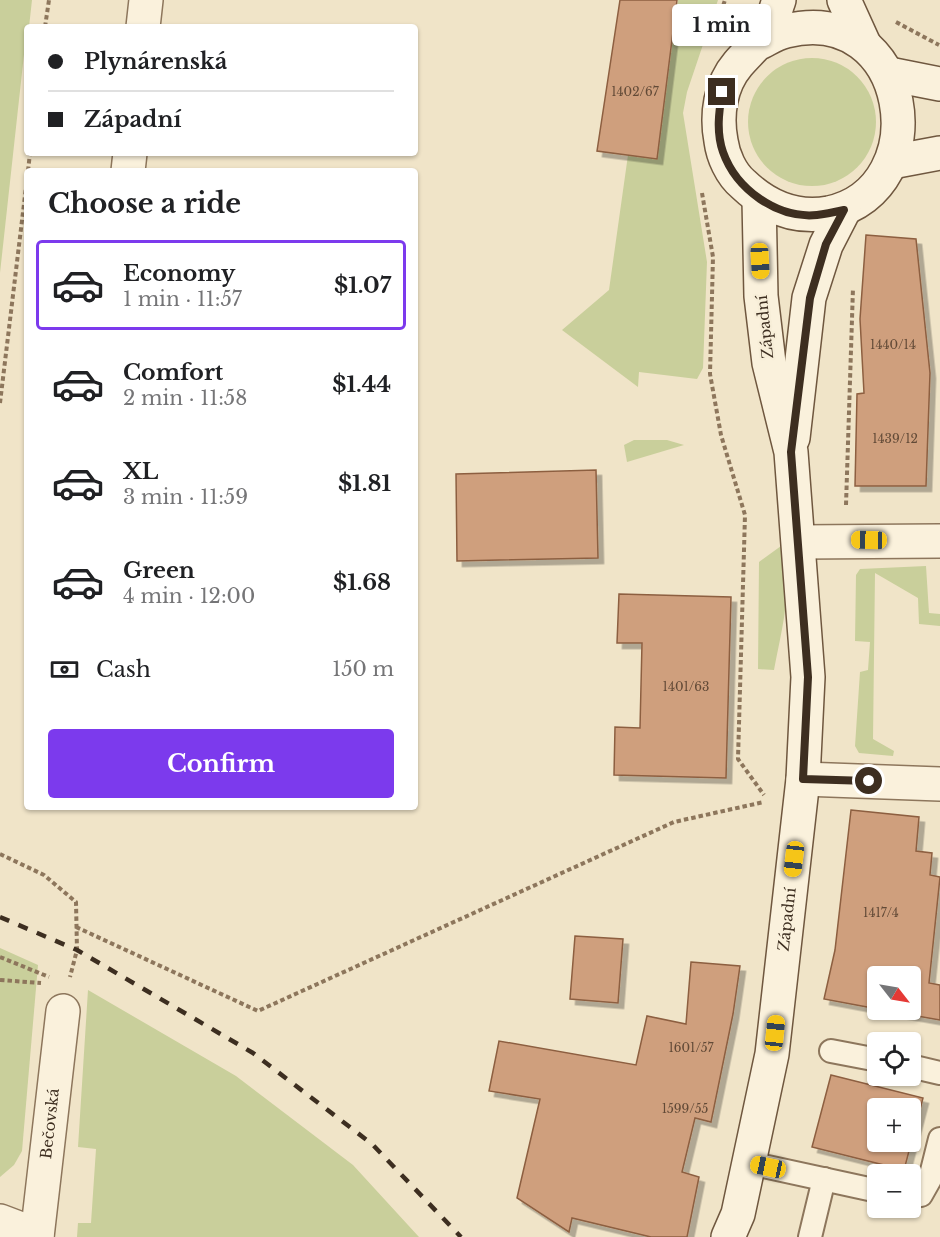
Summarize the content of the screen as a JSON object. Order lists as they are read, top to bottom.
{
  "streets": {
    "street": ["Západní", "Bečovská"]
  },
  "house_numbers": [
    "1402/67",
    "1440/14",
    "1439/12",
    "1401/63",
    "1417/4",
    "1601/57",
    "1599/55"
  ],
  "north": "bottom right",
  "page": {
    "bubble": "1 min",
    "banner": ["Plynárenská", "Západní"],
    "heading": "Choose a ride",
    "list": [
      {
        "name": "Economy",
        "note": "1 min · 11:57",
        "value": "$1.07"
      },
      {
        "name": "Comfort",
        "note": "2 min · 11:58",
        "value": "$1.44"
      },
      {
        "name": "XL",
        "note": "3 min · 11:59",
        "value": "$1.81"
      },
      {
        "name": "Green",
        "note": "4 min · 12:00",
        "value": "$1.68"
      }
    ],
    "pay": ["Cash", "150 m"],
    "buttons": "Confirm",
    "map_buttons": ["+", "−"]
  }
}
